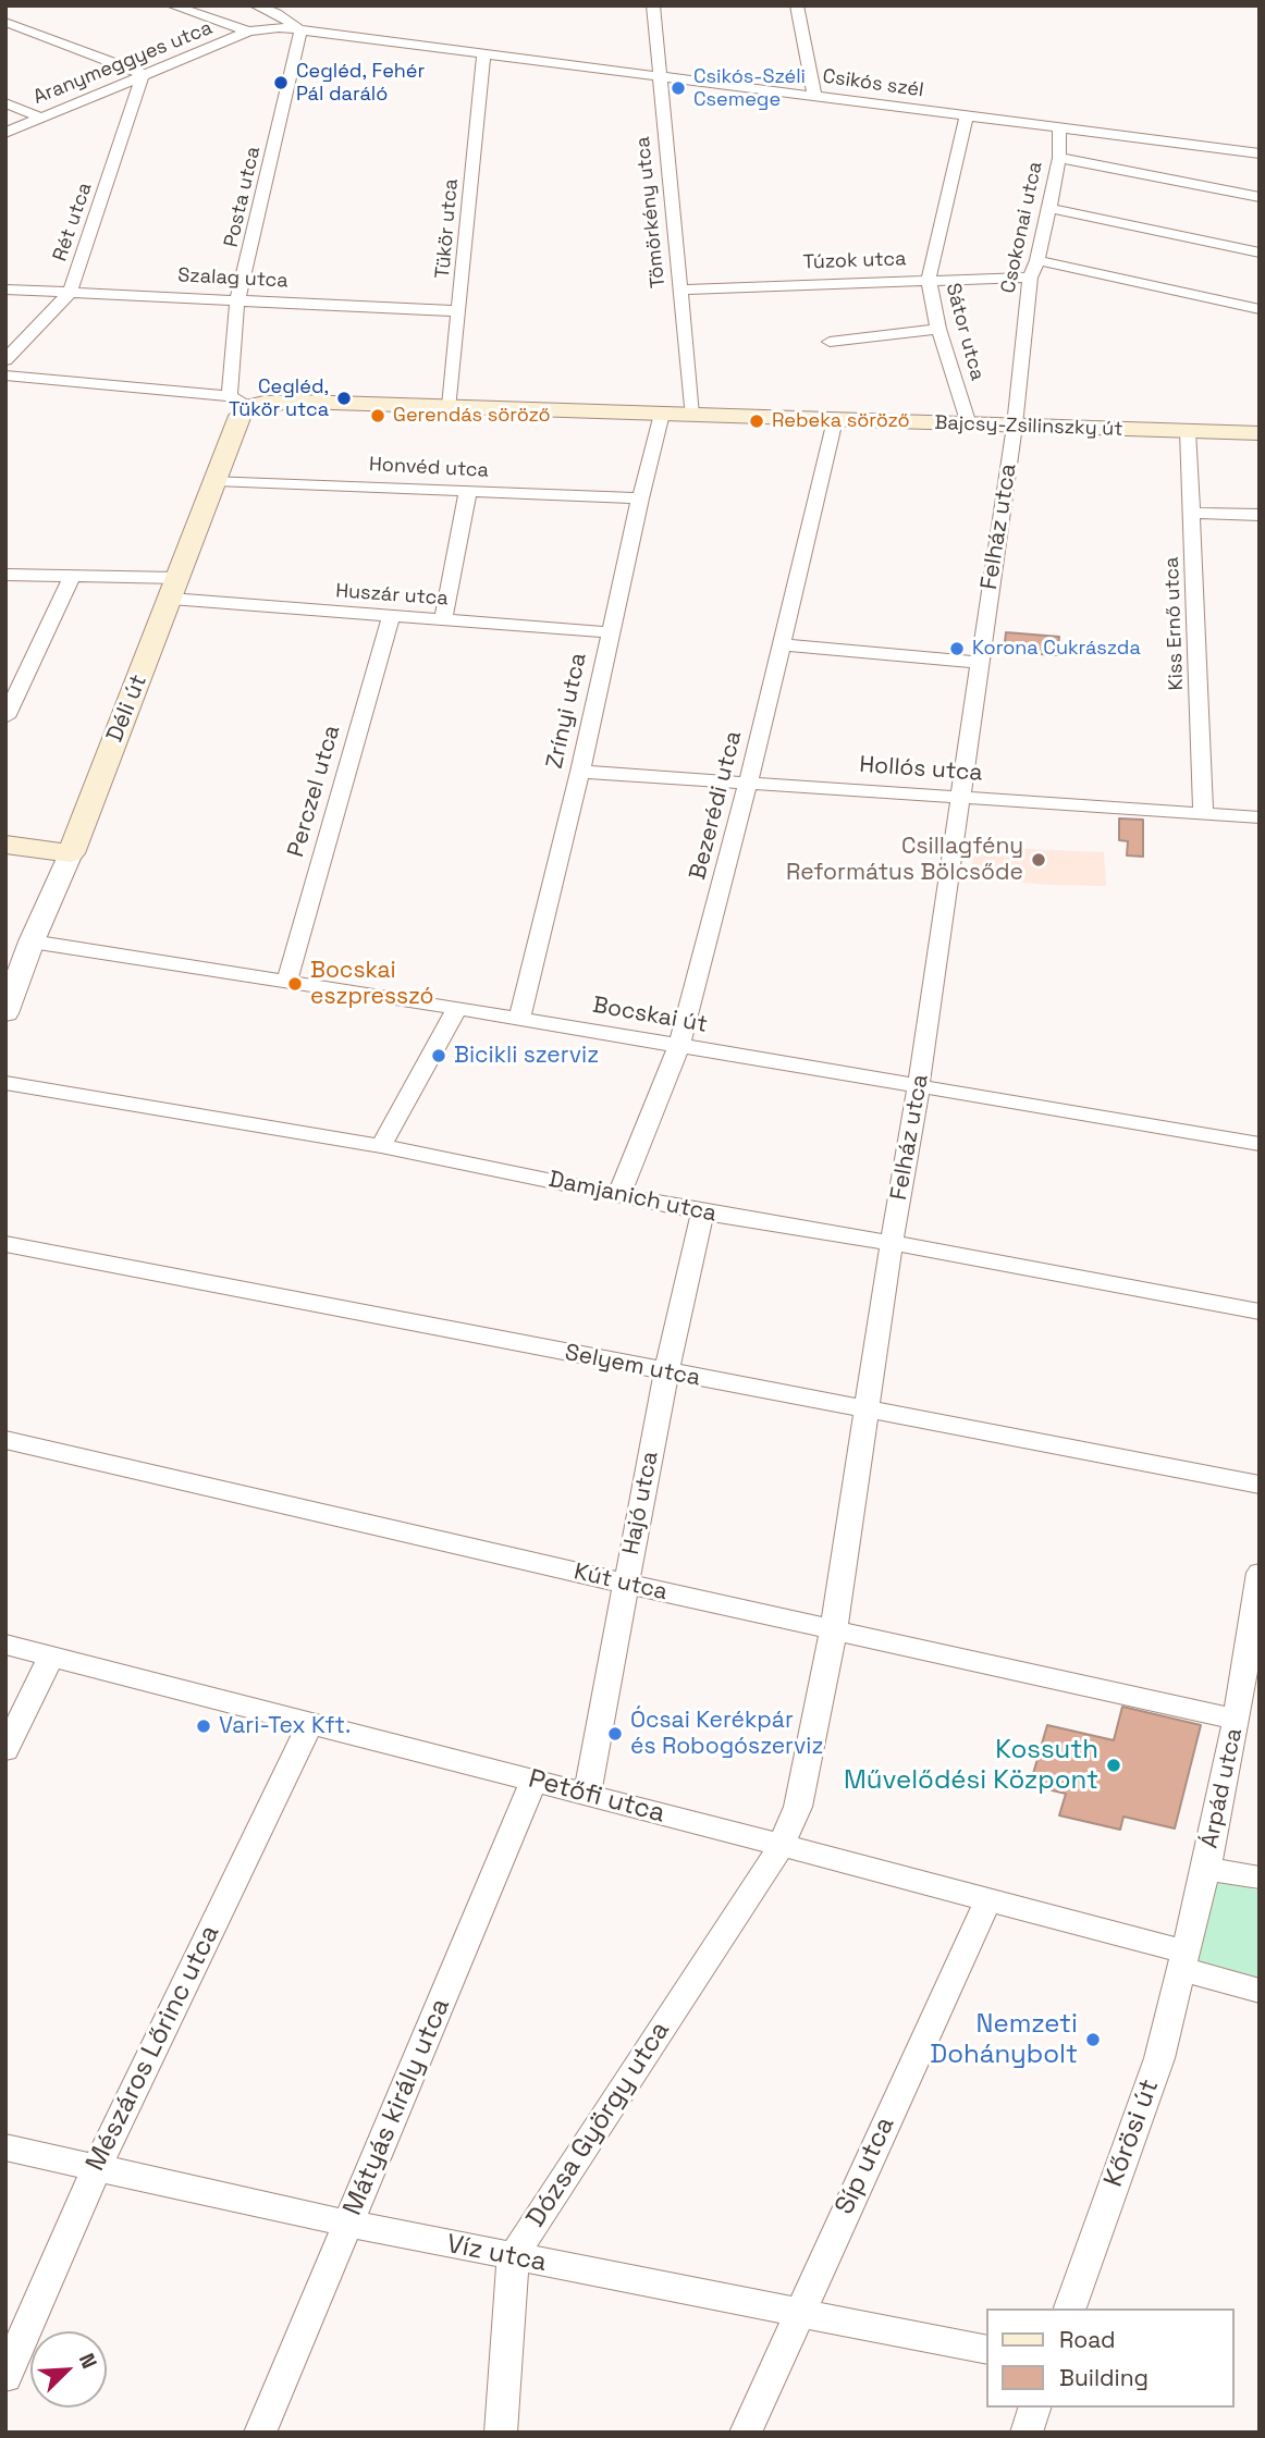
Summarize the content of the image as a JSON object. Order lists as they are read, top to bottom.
{
  "streets": {
    "main road": ["Bajcsy-Zsilinszky út", "Déli út"],
    "street": [
      "Aranymeggyes utca",
      "Csikós szél",
      "Posta utca",
      "Tömörkény utca",
      "Rét utca",
      "Csokonai utca",
      "Tükör utca",
      "Túzok utca",
      "Szalag utca",
      "Sátor utca",
      "Honvéd utca",
      "Felház utca",
      "Huszár utca",
      "Kiss Ernő utca",
      "Zrínyi utca",
      "Hollós utca",
      "Perczel utca",
      "Bezerédi utca",
      "Bocskai út",
      "Damjanich utca",
      "Selyem utca",
      "Hajó utca",
      "Kút utca",
      "Árpád utca",
      "Petőfi utca",
      "Mészáros Lőrinc utca",
      "Mátyás király utca",
      "Dózsa György utca",
      "Kőrösi út",
      "Síp utca",
      "Víz utca"
    ]
  },
  "crossings": [
    ["Aranymeggyes utca", "Csikós szél"],
    ["Aranymeggyes utca", "Posta utca"],
    ["Aranymeggyes utca", "Rét utca"],
    ["Csikós szél", "Posta utca"],
    ["Csikós szél", "Tömörkény utca"],
    ["Csikós szél", "Csokonai utca"],
    ["Csikós szél", "Tükör utca"],
    ["Csikós szél", "Sátor utca"],
    ["Posta utca", "Szalag utca"],
    ["Posta utca", "Bajcsy-Zsilinszky út"],
    ["Posta utca", "Déli út"],
    ["Tömörkény utca", "Túzok utca"],
    ["Tömörkény utca", "Bajcsy-Zsilinszky út"],
    ["Rét utca", "Szalag utca"],
    ["Csokonai utca", "Túzok utca"],
    ["Csokonai utca", "Bajcsy-Zsilinszky út"],
    ["Csokonai utca", "Felház utca"],
    ["Tükör utca", "Szalag utca"],
    ["Tükör utca", "Bajcsy-Zsilinszky út"],
    ["Túzok utca", "Sátor utca"],
    ["Sátor utca", "Bajcsy-Zsilinszky út"],
    ["Bajcsy-Zsilinszky út", "Felház utca"],
    ["Bajcsy-Zsilinszky út", "Kiss Ernő utca"],
    ["Bajcsy-Zsilinszky út", "Déli út"],
    ["Bajcsy-Zsilinszky út", "Zrínyi utca"],
    ["Bajcsy-Zsilinszky út", "Bezerédi utca"],
    ["Honvéd utca", "Déli út"],
    ["Honvéd utca", "Zrínyi utca"],
    ["Felház utca", "Hollós utca"],
    ["Felház utca", "Bocskai út"],
    ["Felház utca", "Damjanich utca"],
    ["Felház utca", "Selyem utca"],
    ["Felház utca", "Kút utca"],
    ["Felház utca", "Petőfi utca"],
    ["Felház utca", "Dózsa György utca"],
    ["Huszár utca", "Déli út"],
    ["Huszár utca", "Zrínyi utca"],
    ["Huszár utca", "Perczel utca"],
    ["Kiss Ernő utca", "Hollós utca"],
    ["Déli út", "Bocskai út"],
    ["Zrínyi utca", "Hollós utca"],
    ["Zrínyi utca", "Bocskai út"],
    ["Hollós utca", "Bezerédi utca"],
    ["Perczel utca", "Bocskai út"],
    ["Bezerédi utca", "Bocskai út"],
    ["Bezerédi utca", "Damjanich utca"],
    ["Damjanich utca", "Hajó utca"],
    ["Selyem utca", "Hajó utca"],
    ["Hajó utca", "Kút utca"],
    ["Hajó utca", "Petőfi utca"],
    ["Kút utca", "Árpád utca"],
    ["Árpád utca", "Petőfi utca"],
    ["Árpád utca", "Kőrösi út"],
    ["Petőfi utca", "Mészáros Lőrinc utca"],
    ["Petőfi utca", "Mátyás király utca"],
    ["Petőfi utca", "Dózsa György utca"],
    ["Petőfi utca", "Kőrösi út"],
    ["Petőfi utca", "Síp utca"],
    ["Mészáros Lőrinc utca", "Víz utca"],
    ["Mátyás király utca", "Víz utca"],
    ["Dózsa György utca", "Víz utca"],
    ["Síp utca", "Víz utca"]
  ],
  "places": [
    "Cegléd, Fehér Pál daráló",
    "Csikós-Széli Csemege",
    "Cegléd, Tükör utca",
    "Gerendás söröző",
    "Rebeka söröző",
    "Korona Cukrászda",
    "Csillagfény Református Bölcsőde",
    "Bocskai eszpresszó",
    "Bicikli szerviz",
    "Vari-Tex Kft.",
    "Ócsai Kerékpár és Robogószerviz",
    "Kossuth Művelődési Központ",
    "Nemzeti Dohánybolt"
  ],
  "legend": ["Road", "Building"],
  "north": "top right"
}
